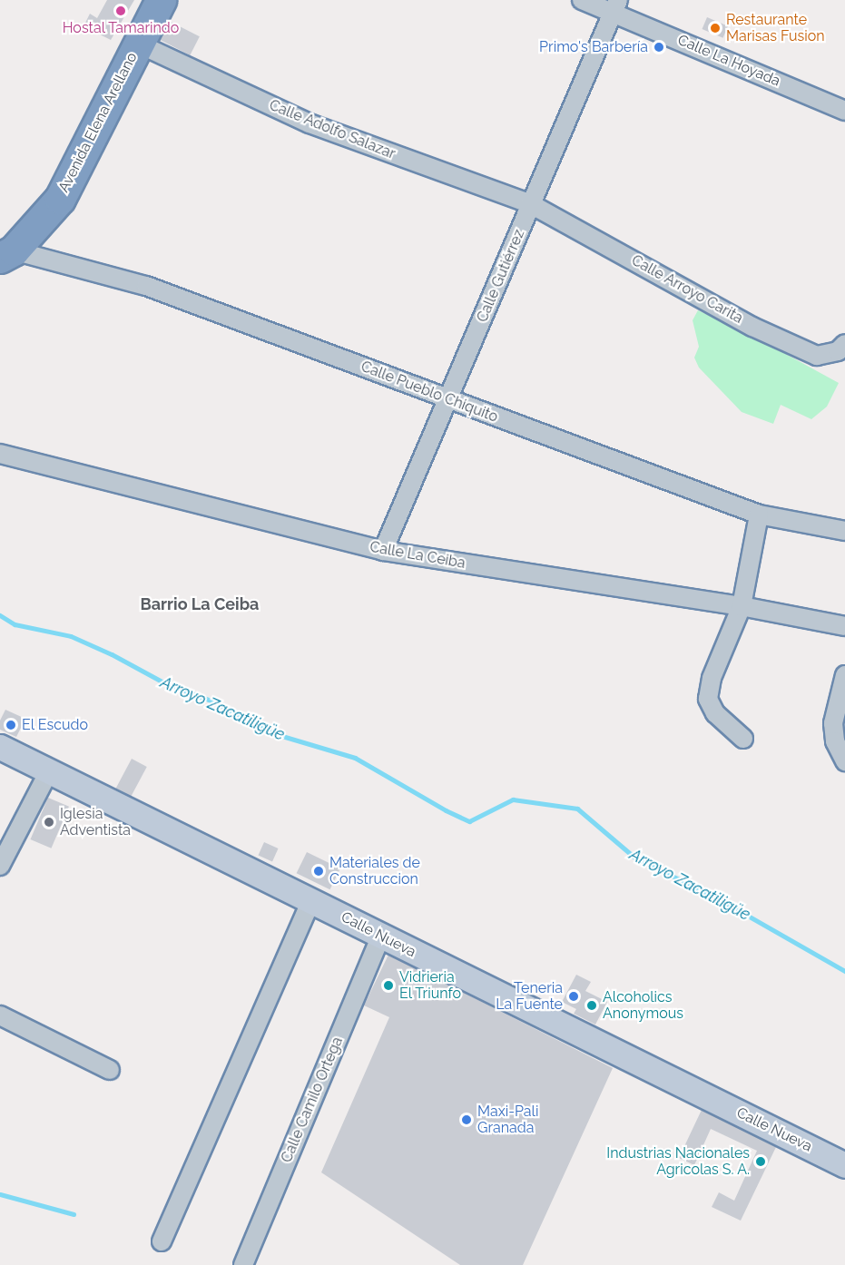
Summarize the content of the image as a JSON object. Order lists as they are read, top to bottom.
{
  "streets": {
    "highway": ["Avenida Elena Arellano"],
    "street": [
      "Calle La Hoyada",
      "Calle Adolfo Salazar",
      "Calle Gutiérrez",
      "Calle Arroyo Carita",
      "Calle Pueblo Chiquito",
      "Calle La Ceiba",
      "Calle Nueva",
      "Calle Camilo Ortega"
    ]
  },
  "crossings": [
    ["Calle La Hoyada", "Calle Gutiérrez"],
    ["Avenida Elena Arellano", "Calle Adolfo Salazar"],
    ["Avenida Elena Arellano", "Calle Pueblo Chiquito"],
    ["Calle Adolfo Salazar", "Calle Gutiérrez"],
    ["Calle Adolfo Salazar", "Calle Arroyo Carita"],
    ["Calle Gutiérrez", "Calle Arroyo Carita"],
    ["Calle Gutiérrez", "Calle Pueblo Chiquito"],
    ["Calle Gutiérrez", "Calle La Ceiba"],
    ["Calle Nueva", "Calle Camilo Ortega"]
  ],
  "districts": ["Barrio La Ceiba"],
  "water": ["Arroyo Zacatiligüe"],
  "places": [
    "Hostal Tamarindo",
    "Restaurante Marisas Fusion",
    "Primo's Barbería",
    "El Escudo",
    "Iglesia Adventista",
    "Materiales de Construccion",
    "Vidrieria El Triunfo",
    "Teneria La Fuente",
    "Alcoholics Anonymous",
    "Maxi-Pali Granada",
    "Industrias Nacionales Agricolas S. A."
  ]
}
